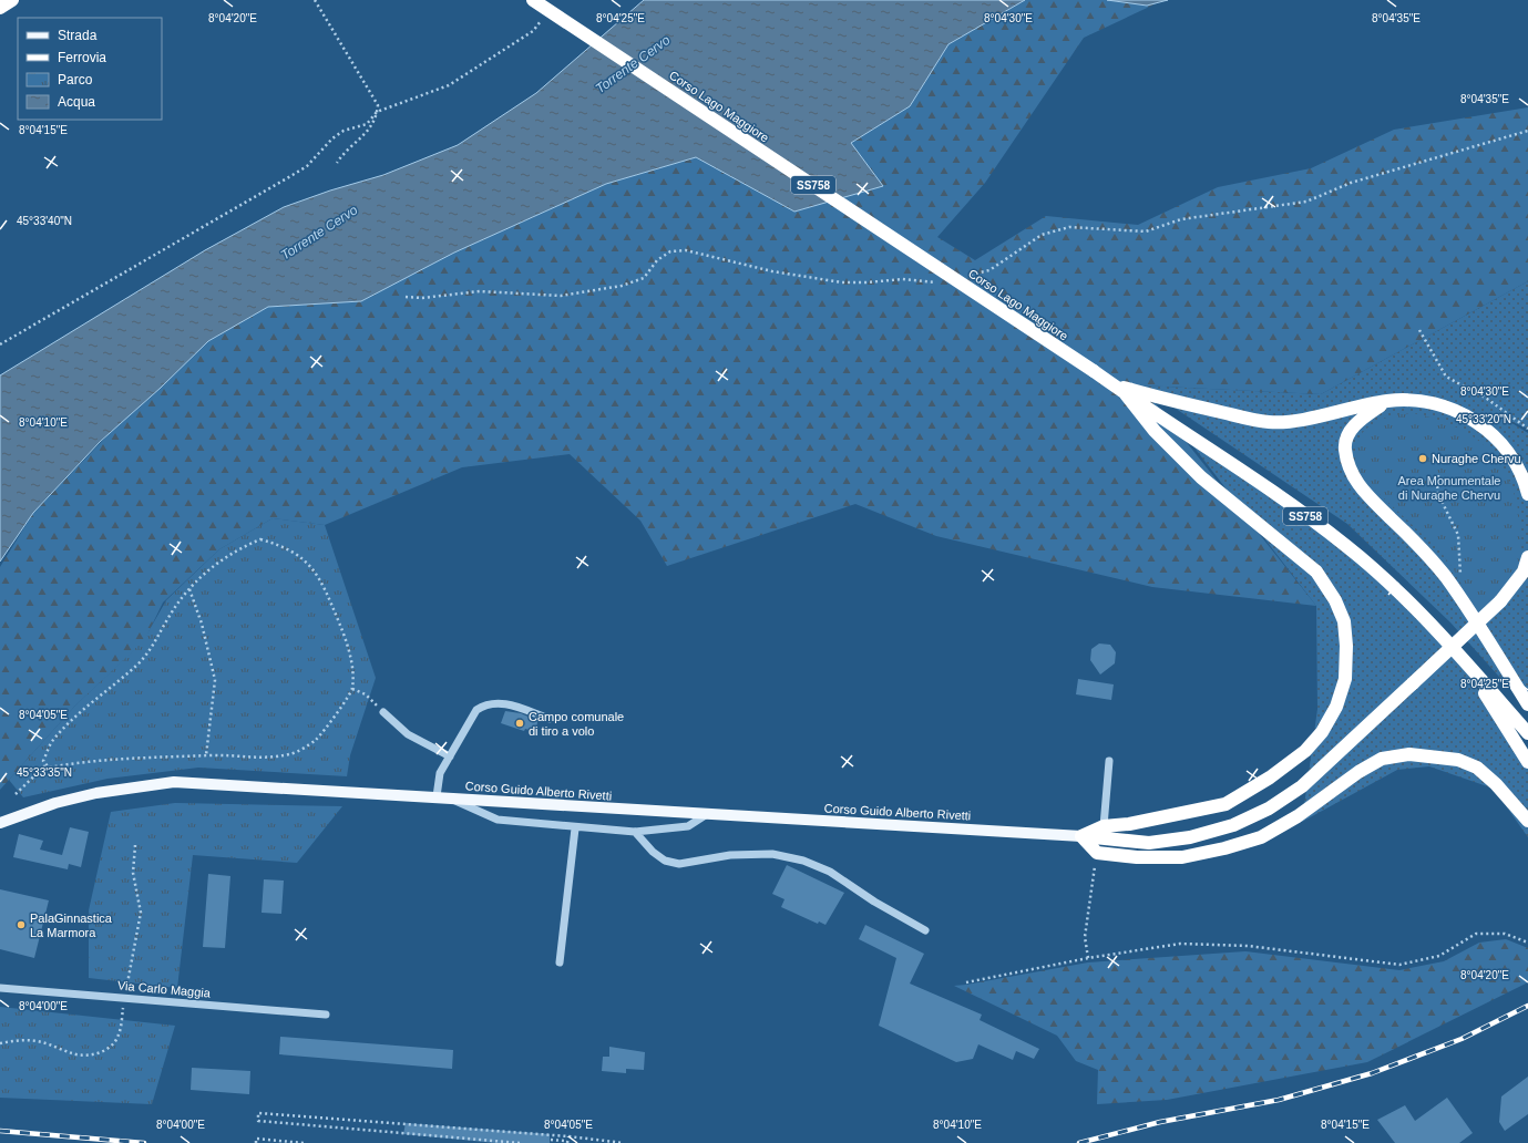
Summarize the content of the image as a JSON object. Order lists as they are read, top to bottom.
{
  "streets": {
    "highway": ["Corso Lago Maggiore", "SS758"],
    "main road": ["Corso Guido Alberto Rivetti"],
    "street": ["Via Carlo Maggia"]
  },
  "water": ["Torrente Cervo"],
  "parks": ["Area Monumentale di Nuraghe Chervu"],
  "places": ["Nuraghe Chervu", "Campo comunale di tiro a volo", "PalaGinnastica La Marmora"],
  "legend": [
    "Strada",
    "Ferrovia",
    "Parco",
    "Acqua"
  ],
  "coordinates": [
    "8°04'20\"E",
    "8°04'25\"E",
    "8°04'30\"E",
    "8°04'35\"E",
    "8°04'15\"E",
    "45°33'40\"N",
    "45°33'20\"N",
    "8°04'10\"E",
    "8°04'05\"E",
    "45°33'35\"N",
    "8°04'00\"E"
  ]
}
